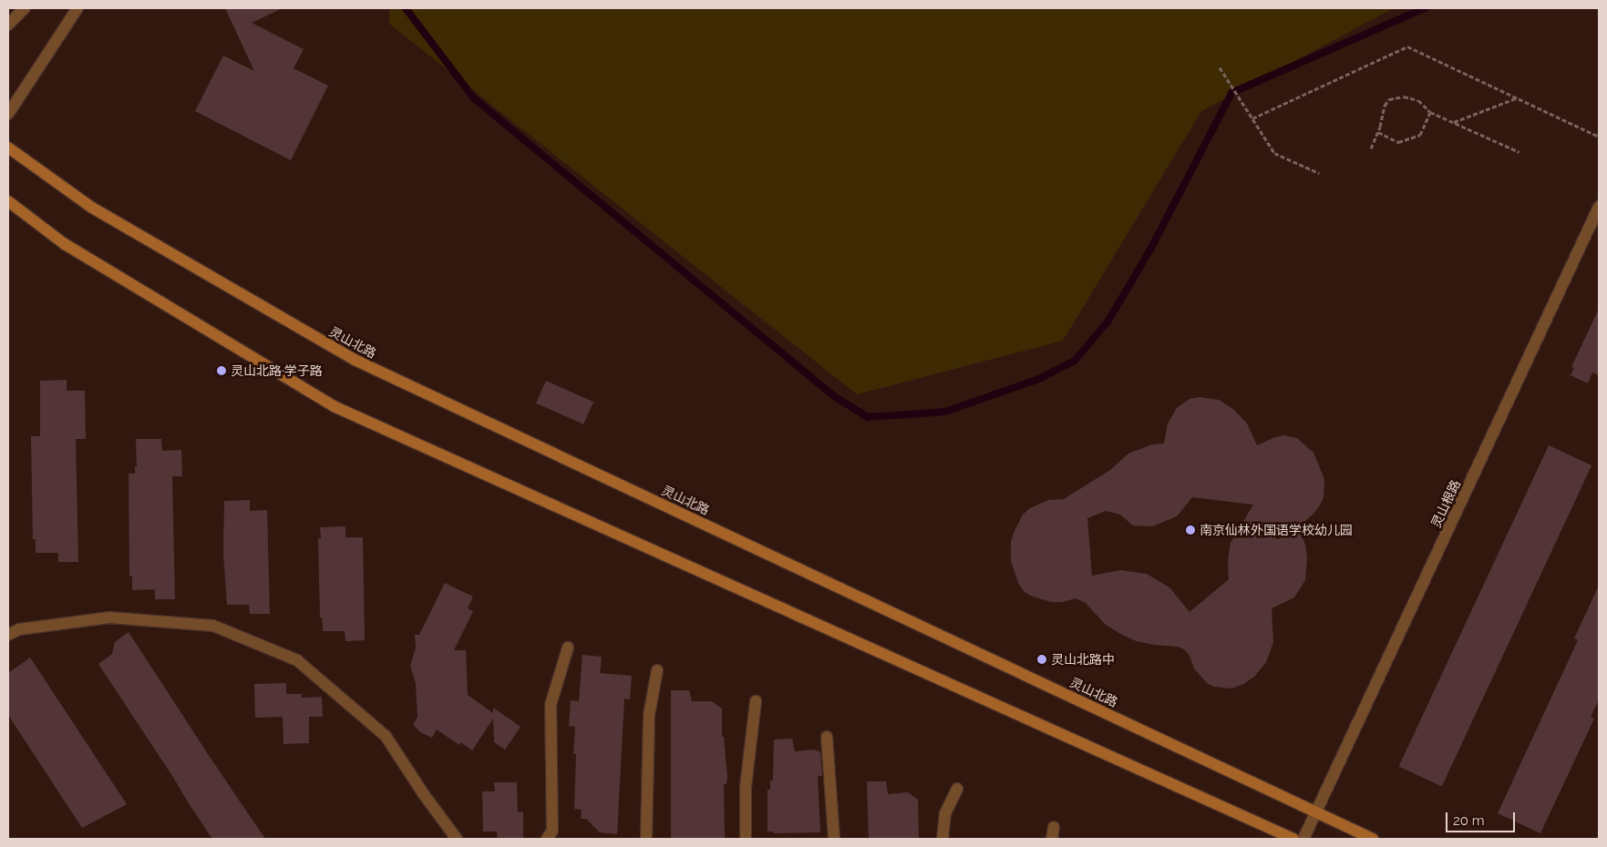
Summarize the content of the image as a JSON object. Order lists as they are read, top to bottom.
{
  "streets": {
    "main road": ["灵山北路"],
    "street": ["灵山根路"]
  },
  "crossings": [
    ["灵山北路", "灵山根路"]
  ],
  "places": ["灵山北路·学子路", "南京仙林外国语学校幼儿园", "灵山北路中"],
  "scale_bar": "20 m"
}
